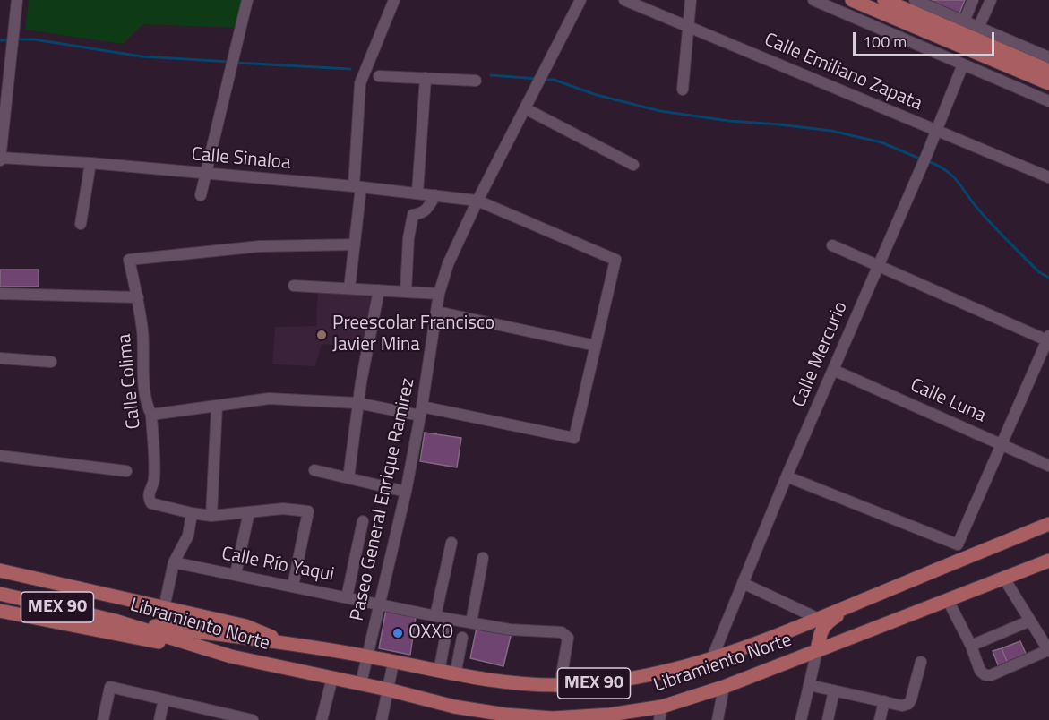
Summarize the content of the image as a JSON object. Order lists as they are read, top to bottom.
{
  "streets": {
    "main road": ["MEX 90", "Libramiento Norte"],
    "street": [
      "Calle Emiliano Zapata",
      "Calle Sinaloa",
      "Calle Mercurio",
      "Calle Colima",
      "Calle Luna",
      "Paseo General Enrique Ramirez",
      "Calle Río Yaqui"
    ]
  },
  "crossings": [
    ["Calle Emiliano Zapata", "Calle Mercurio"],
    ["Calle Sinaloa", "Paseo General Enrique Ramirez"],
    ["Calle Mercurio", "Calle Luna"],
    ["Calle Mercurio", "Libramiento Norte"],
    ["Paseo General Enrique Ramirez", "Calle Río Yaqui"],
    ["Paseo General Enrique Ramirez", "Libramiento Norte"],
    ["Calle Río Yaqui", "Libramiento Norte"],
    ["MEX 90", "Libramiento Norte"]
  ],
  "places": ["Preescolar Francisco Javier Mina", "OXXO"],
  "scale_bar": "100 m"
}
